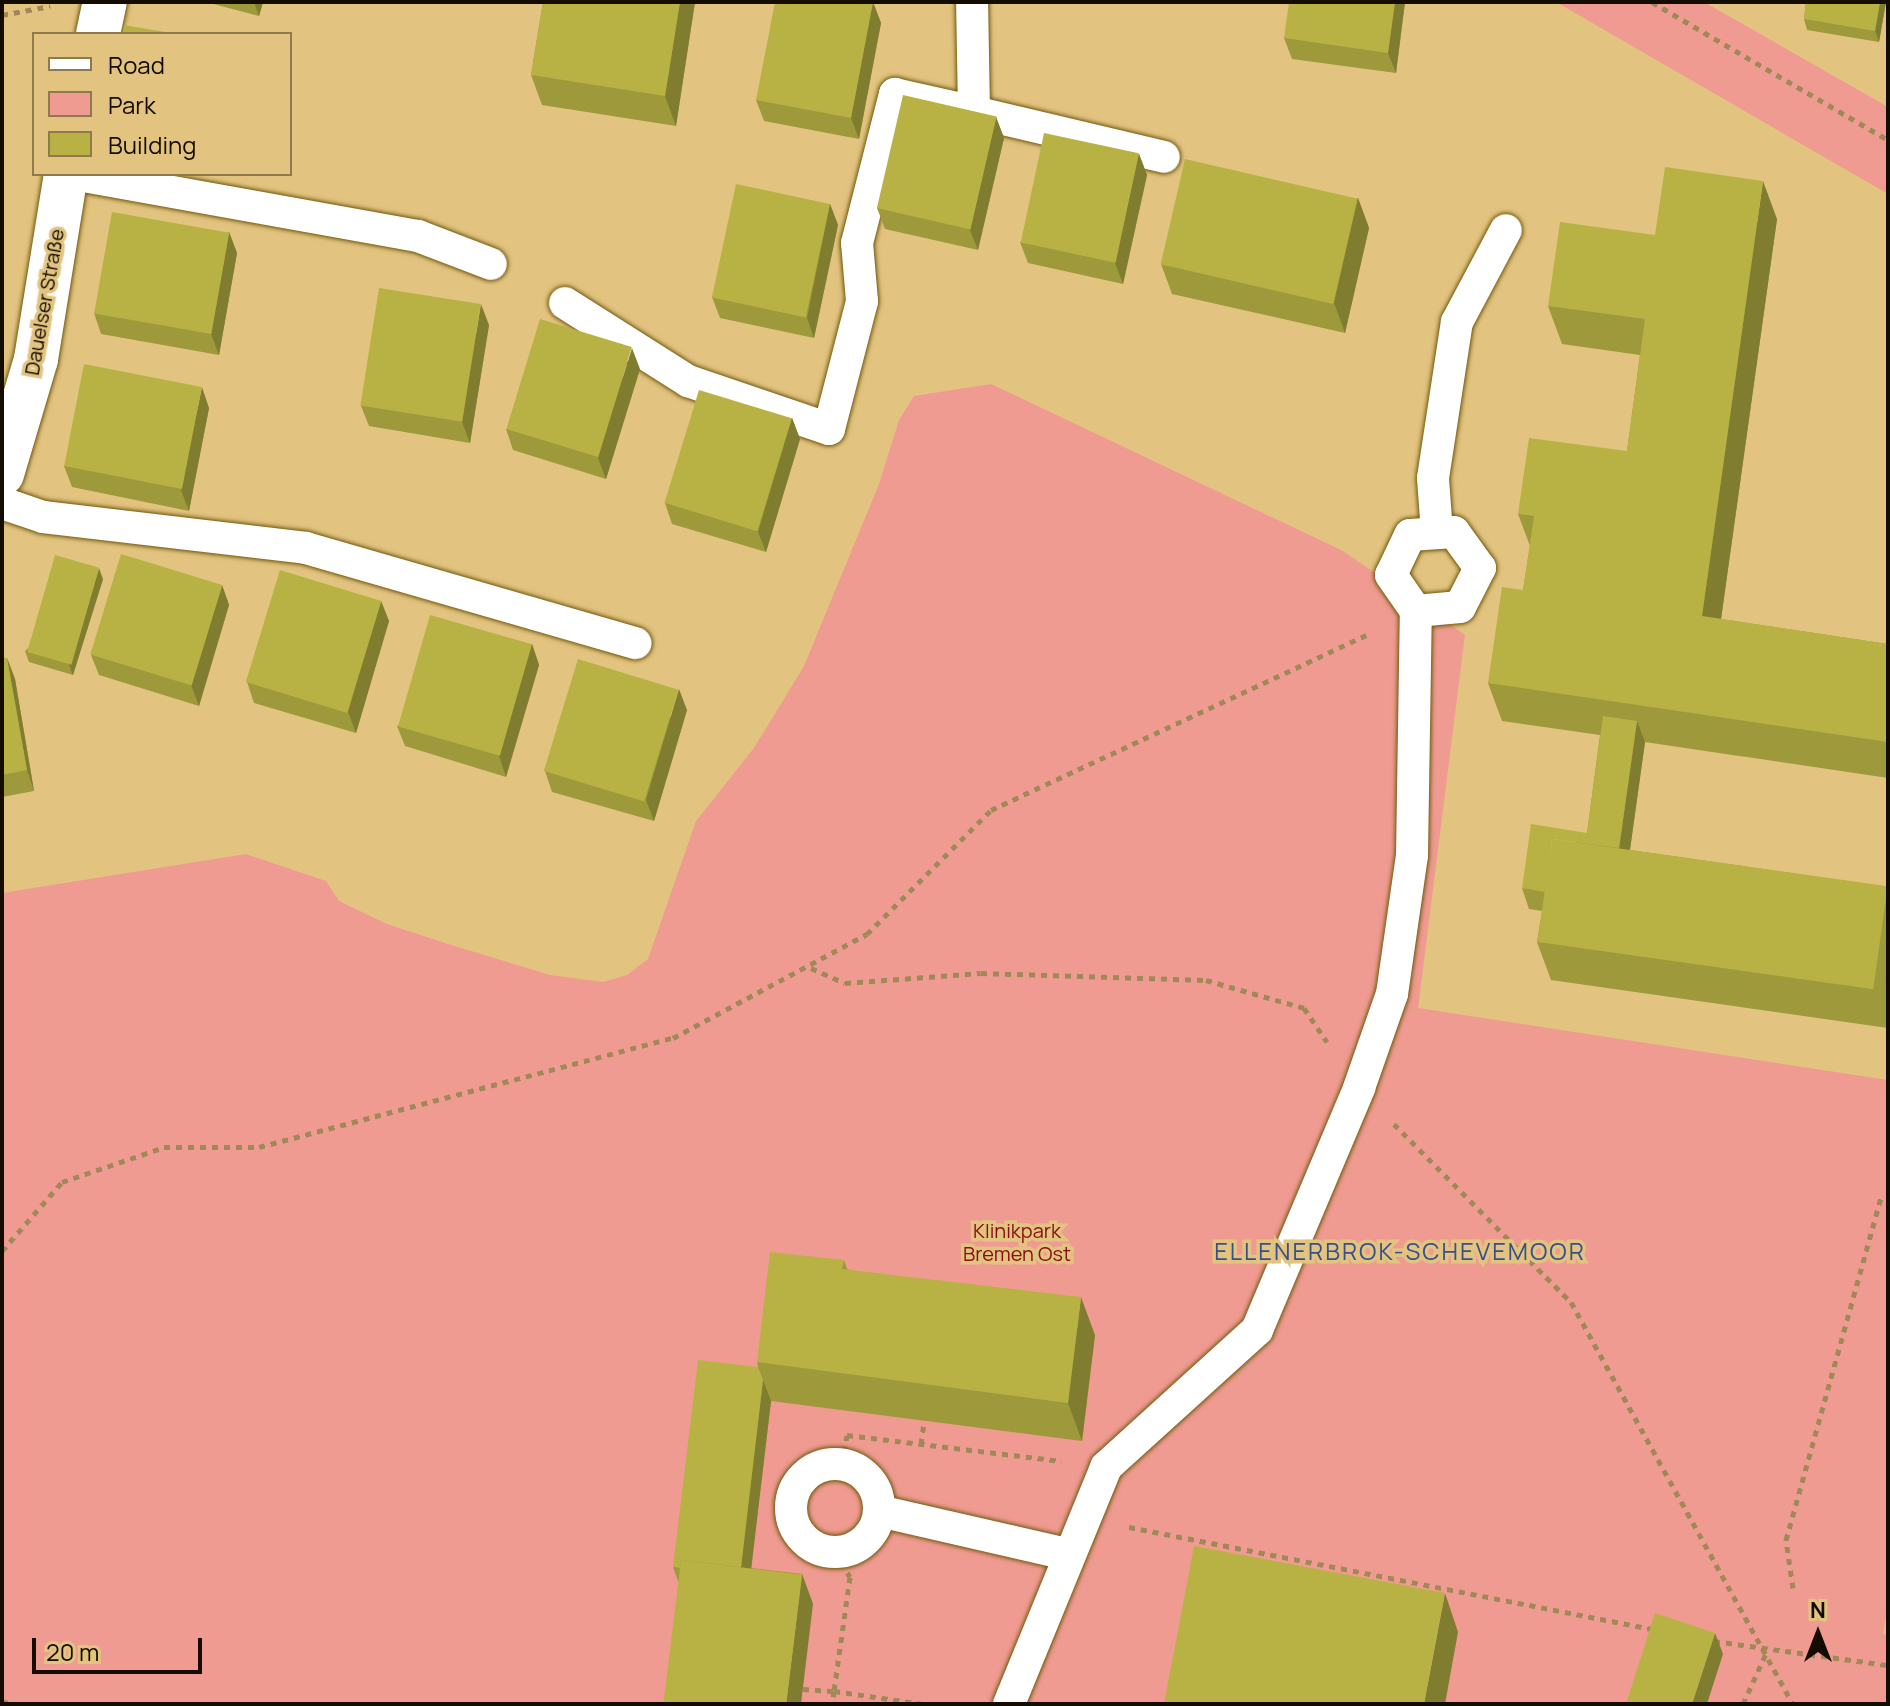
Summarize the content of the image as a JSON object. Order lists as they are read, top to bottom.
{
  "streets": {
    "street": ["Dauelser Straße"]
  },
  "districts": ["ELLENERBROK-SCHEVEMOOR"],
  "parks": ["Klinikpark Bremen Ost"],
  "legend": ["Road", "Park", "Building"],
  "scale_bar": "20 m",
  "north": "top"
}
